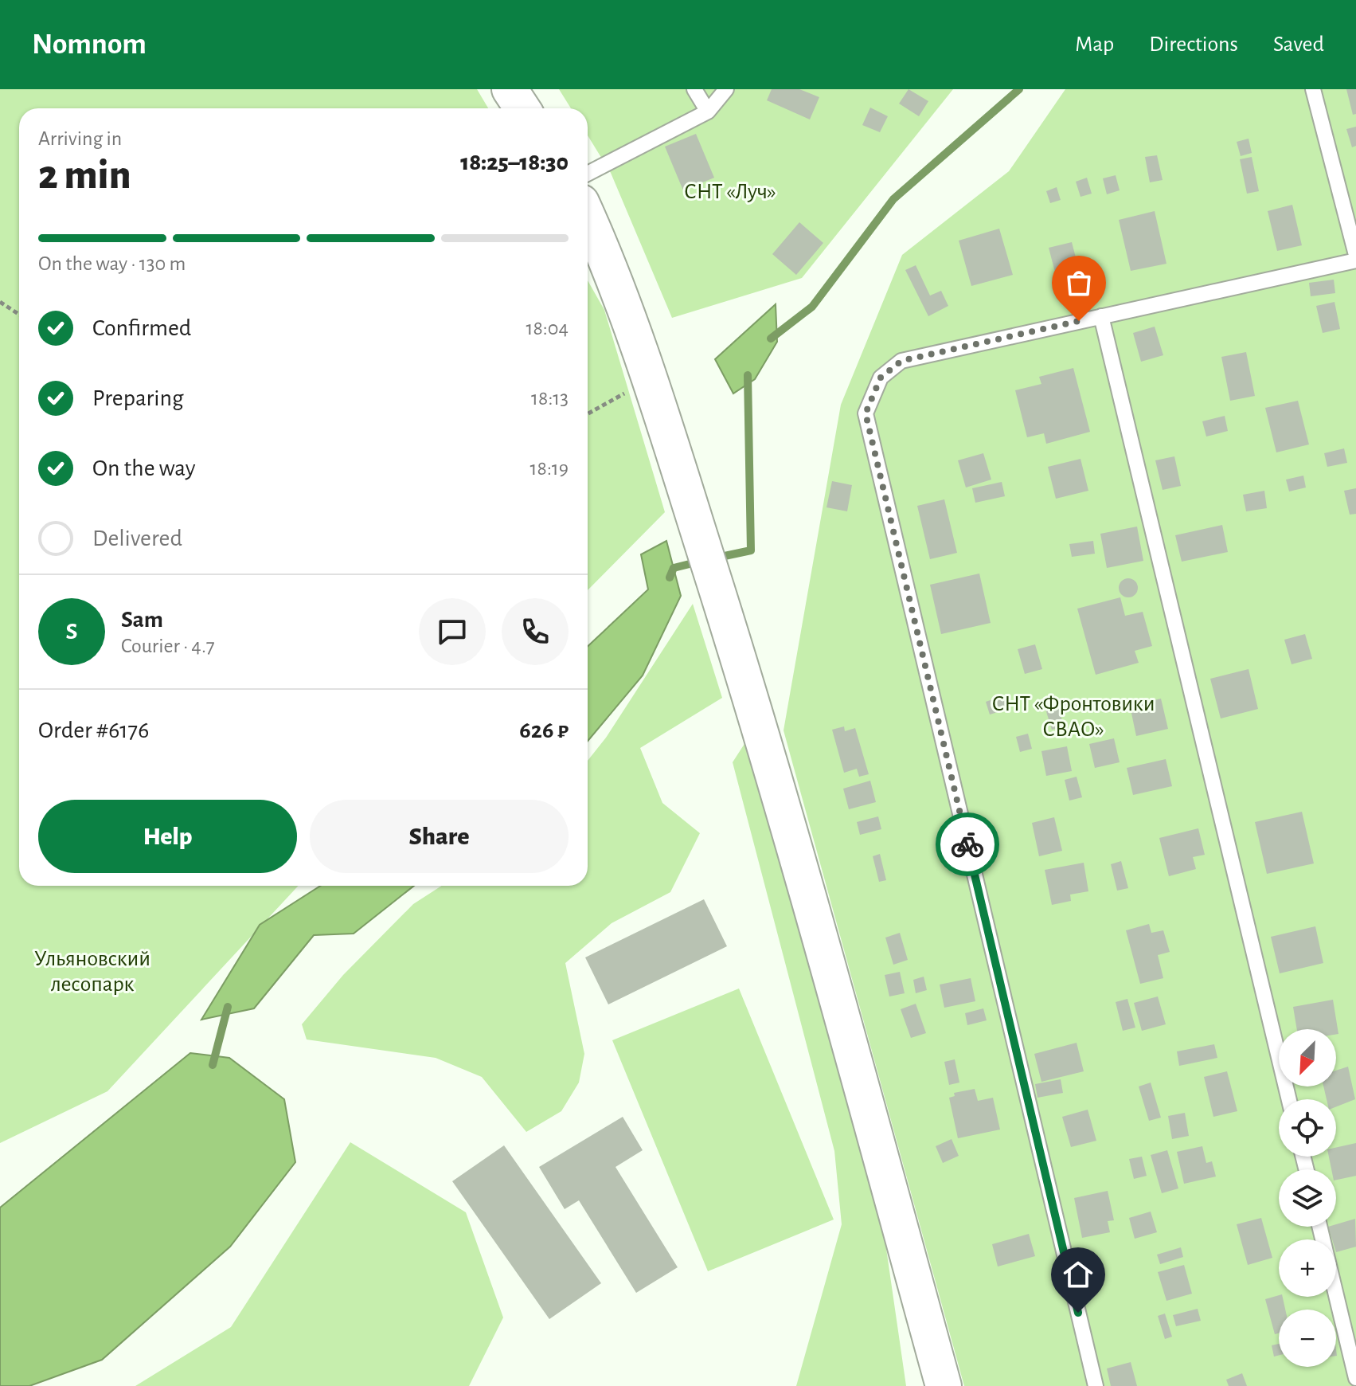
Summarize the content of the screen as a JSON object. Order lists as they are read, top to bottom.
{
  "parks": ["СНТ «Луч»", "СНТ «Фронтовики СВАО»", "Ульяновский лесопарк"],
  "north": "bottom left",
  "page": {
    "header": "Nomnom",
    "nav": ["Map", "Directions", "Saved"],
    "heading": ["2 min", "Arriving in", "18:25–18:30"],
    "panel": [
      "Sam",
      "Courier · 4.7",
      "Order #6176",
      "626 ₽"
    ],
    "bar": "On the way · 130 m",
    "list": [
      ["Confirmed", "18:04"],
      ["Preparing", "18:13"],
      ["On the way", "18:19"],
      "Delivered"
    ],
    "round": "S",
    "buttons": ["Help", "Share"],
    "map_buttons": ["+", "−"]
  }
}
